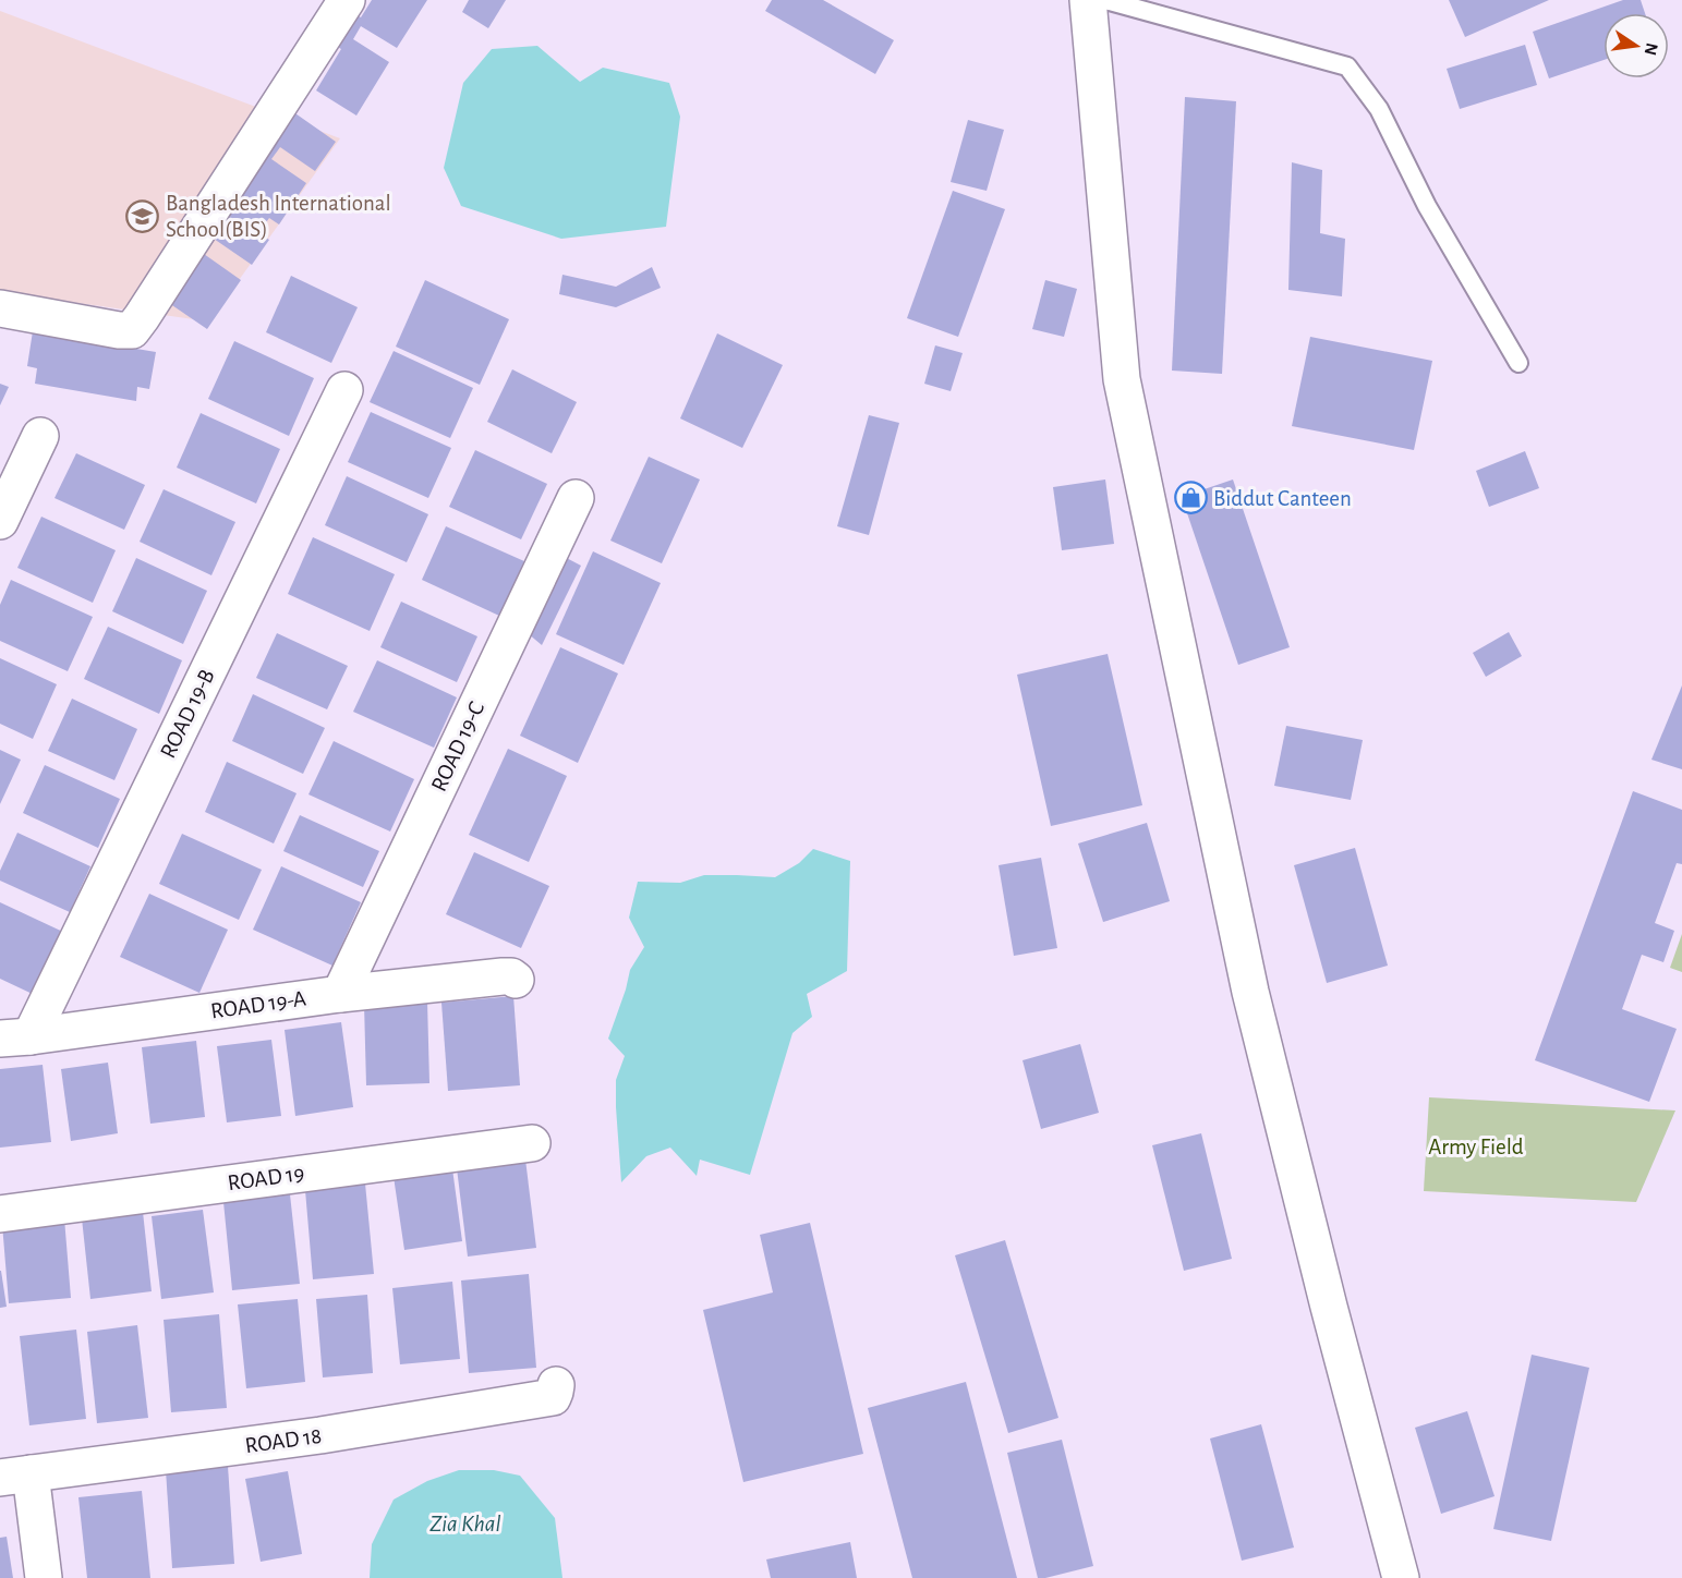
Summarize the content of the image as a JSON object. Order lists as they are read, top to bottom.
{
  "streets": {
    "street": [
      "ROAD 19-B",
      "ROAD 19-C",
      "ROAD 19-A",
      "ROAD 19",
      "ROAD 18"
    ]
  },
  "crossings": [
    ["ROAD 19-B", "ROAD 19-A"],
    ["ROAD 19-C", "ROAD 19-A"]
  ],
  "water": ["Zia Khal"],
  "parks": ["Army Field"],
  "places": {
    "school or university": ["Bangladesh International School(BIS)"],
    "shop": ["Biddut Canteen"]
  },
  "north": "right"
}
